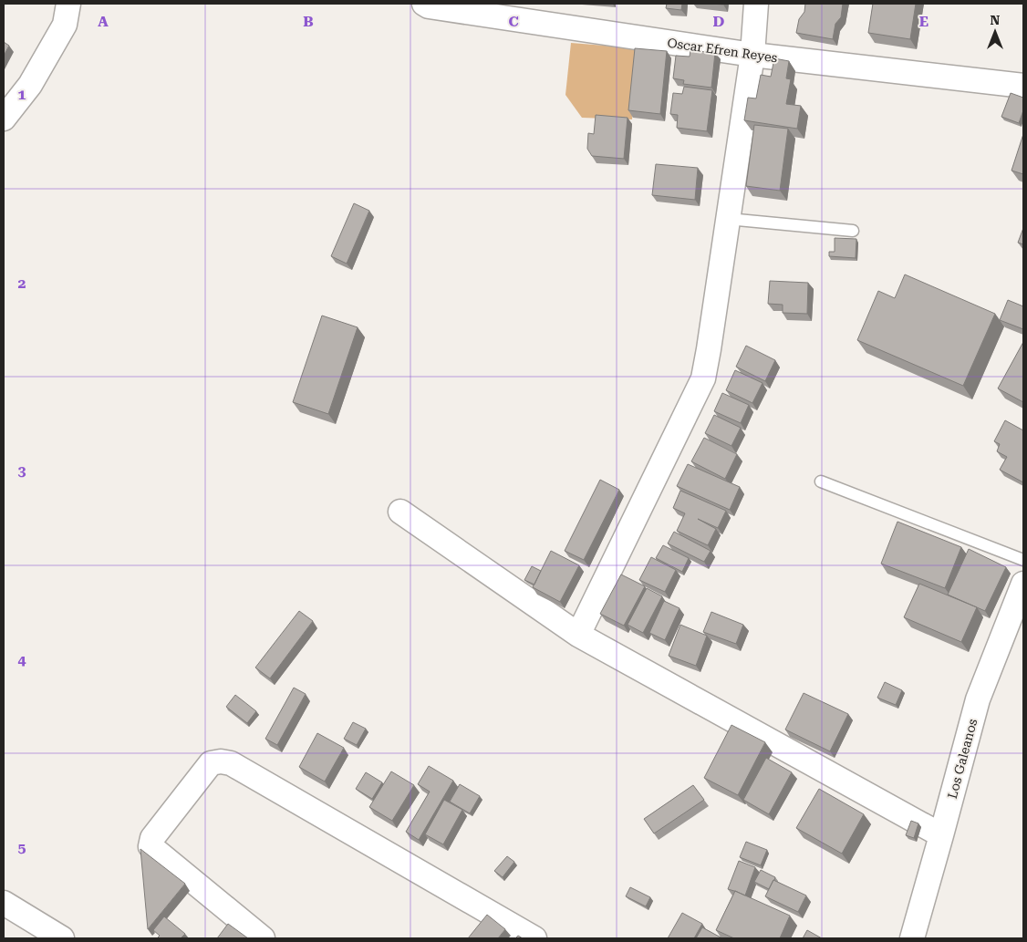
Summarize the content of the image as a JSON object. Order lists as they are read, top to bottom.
{
  "streets": {
    "street": ["Oscar Efren Reyes", "Los Galeanos"]
  },
  "north": "top",
  "grid": {
    "columns": [
      "A",
      "B",
      "C",
      "D",
      "E"
    ],
    "rows": [
      "1",
      "2",
      "3",
      "4",
      "5"
    ]
  }
}
